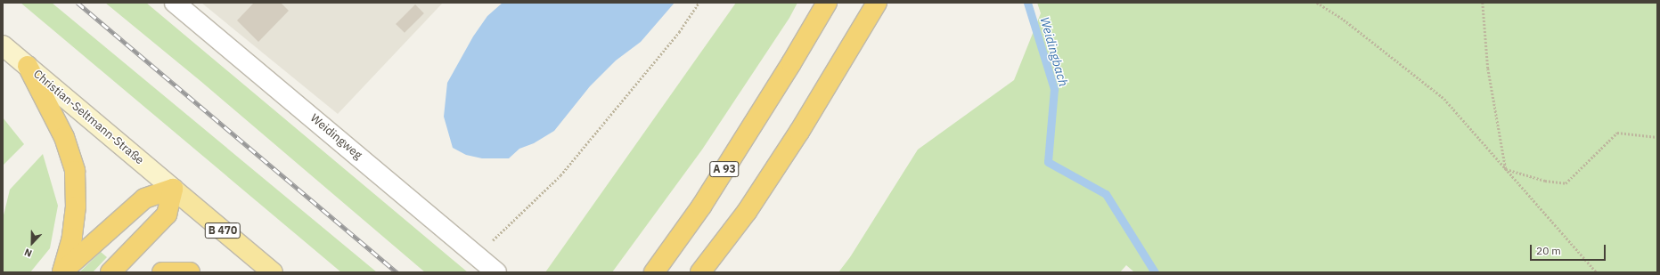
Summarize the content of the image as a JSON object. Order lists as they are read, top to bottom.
{
  "streets": {
    "highway": ["A 93"],
    "main road": ["Christian-Seltmann-Straße", "B 470"],
    "street": ["Weidingweg"]
  },
  "crossings": [
    ["Christian-Seltmann-Straße", "B 470"]
  ],
  "water": ["Weidingbach"],
  "scale_bar": "20 m",
  "north": "bottom"
}
